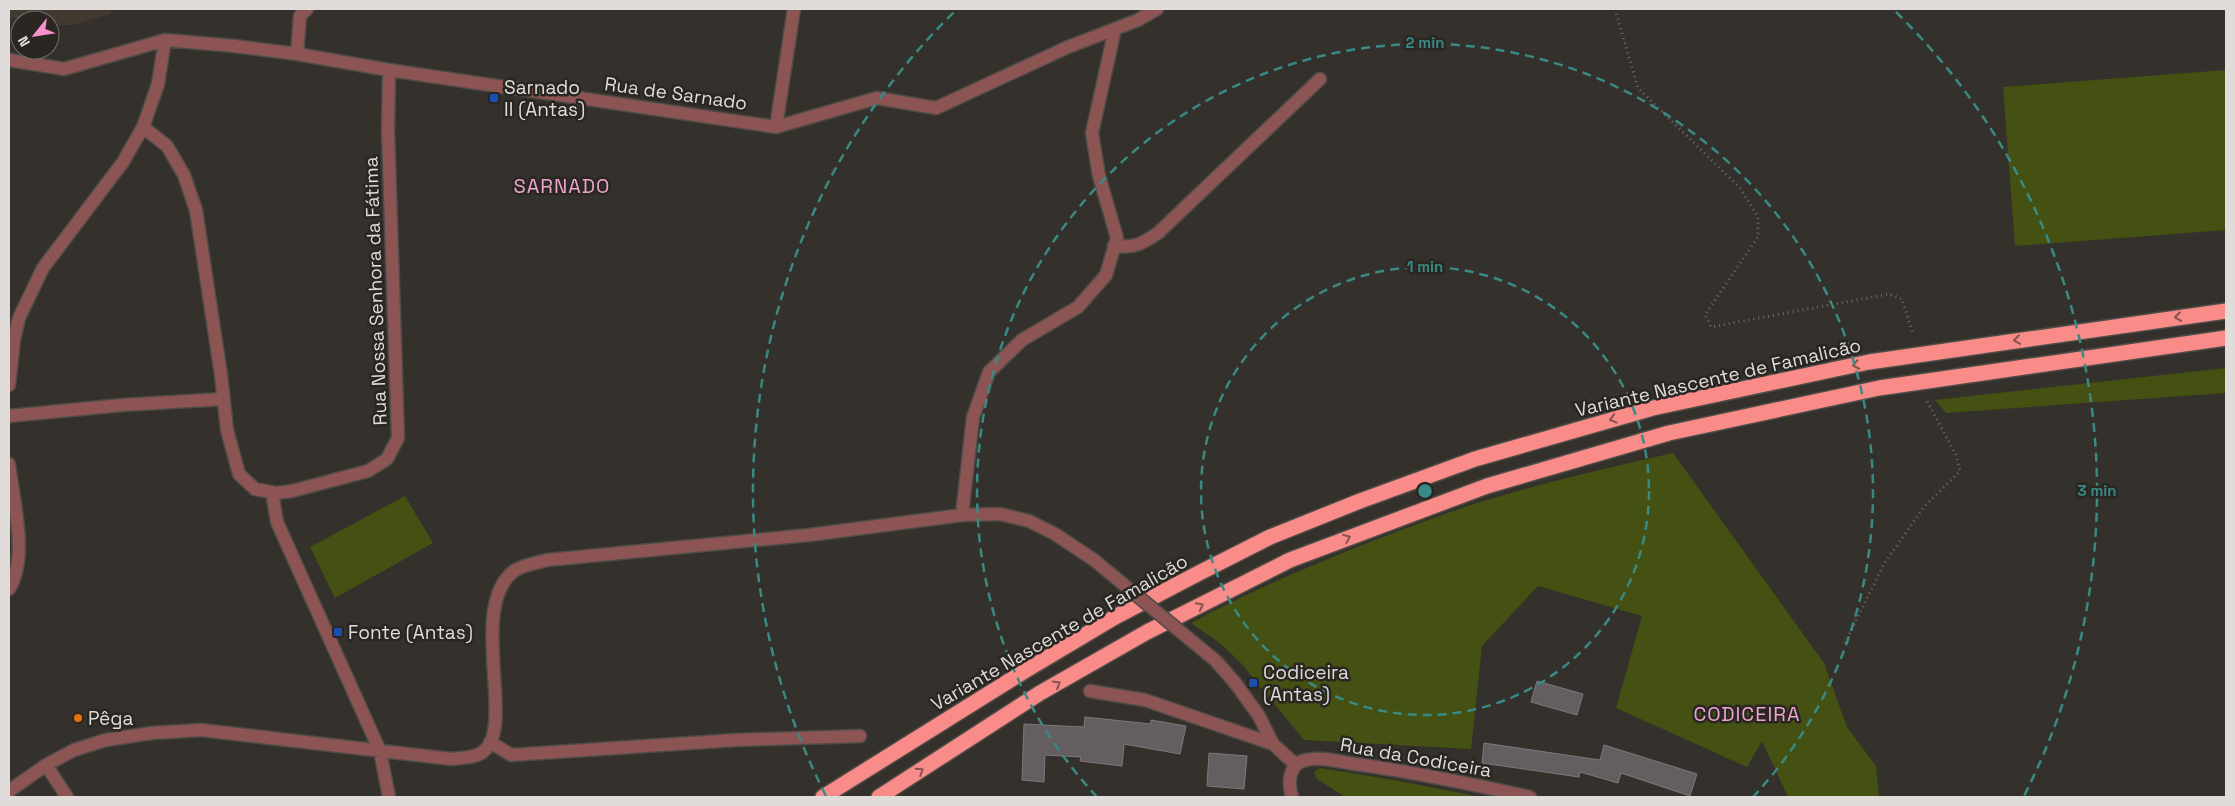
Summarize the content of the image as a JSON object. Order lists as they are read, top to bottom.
{
  "streets": {
    "highway": ["Variante Nascente de Famalicão"],
    "street": ["Rua de Sarnado", "Rua Nossa Senhora da Fátima", "Rua da Codiceira"]
  },
  "crossings": [
    ["Rua de Sarnado", "Rua Nossa Senhora da Fátima"]
  ],
  "districts": ["SARNADO", "CODICEIRA"],
  "places": {
    "transit": ["Sarnado II (Antas)", "Fonte (Antas)", "Codiceira (Antas)"],
    "other": ["Pêga"]
  },
  "north": "bottom left",
  "rings": ["2 min", "1 min", "3 min"]
}
